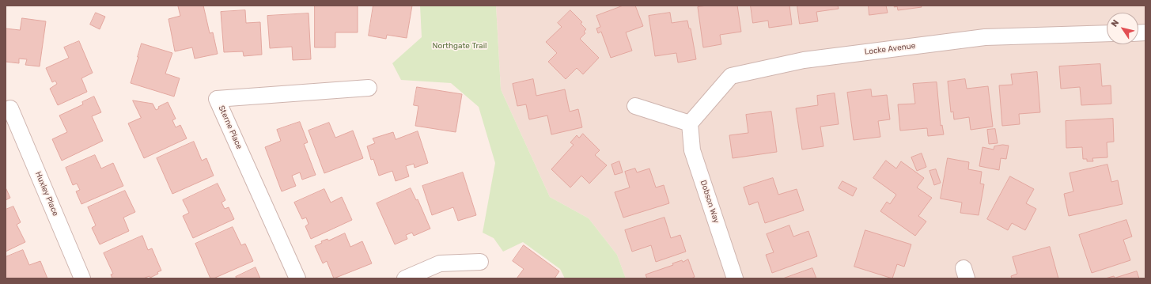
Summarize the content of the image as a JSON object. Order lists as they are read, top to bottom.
{
  "streets": {
    "street": [
      "Locke Avenue",
      "Sterne Place",
      "Huxley Place",
      "Dobson Way"
    ]
  },
  "crossings": [
    ["Locke Avenue", "Dobson Way"]
  ],
  "parks": ["Northgate Trail"],
  "north": "top left"
}
